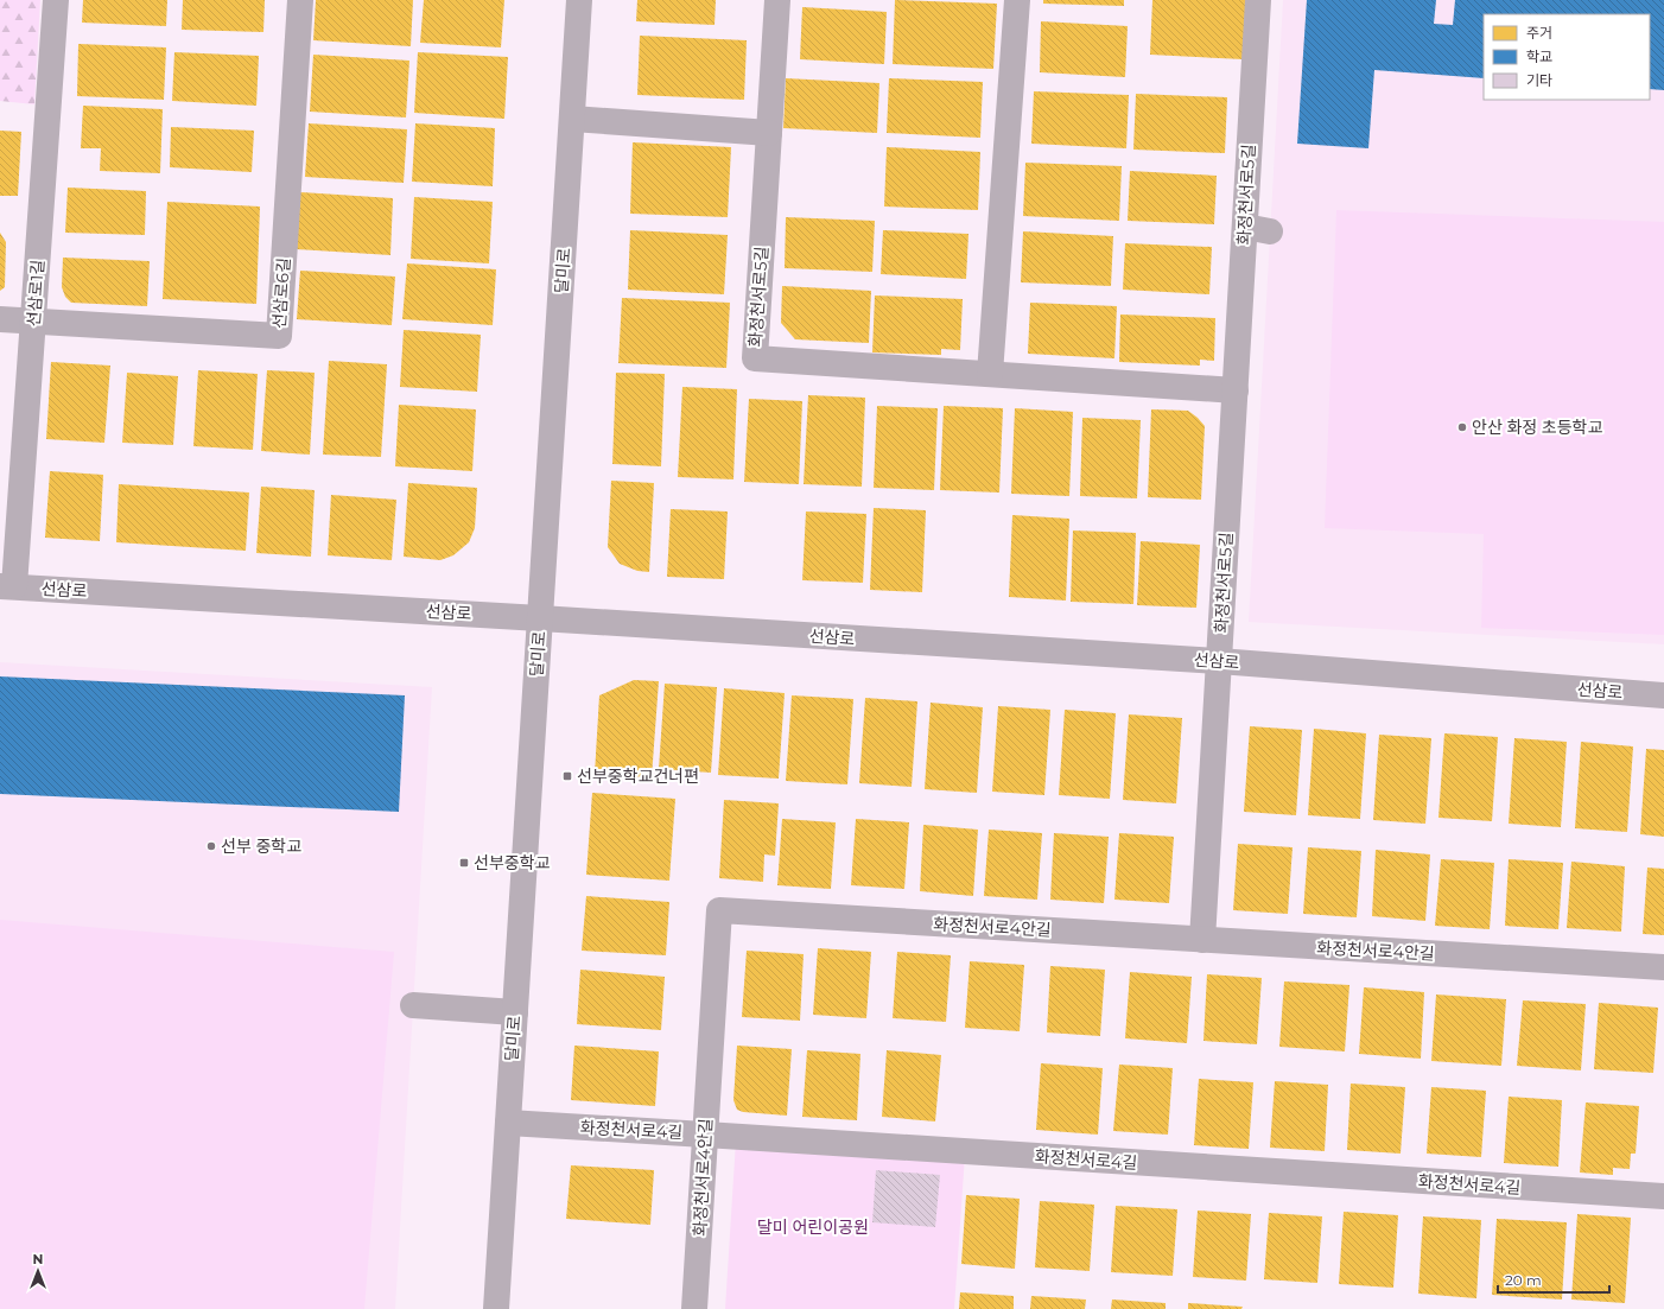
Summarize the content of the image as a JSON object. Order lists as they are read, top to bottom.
{
  "streets": {
    "street": [
      "화정천서로5길",
      "달미로",
      "선삼로1길",
      "선삼로6길",
      "선삼로",
      "화정천서로4안길",
      "화정천서로4길"
    ]
  },
  "crossings": [
    ["화정천서로5길", "선삼로"],
    ["화정천서로5길", "화정천서로4안길"],
    ["달미로", "선삼로"],
    ["달미로", "화정천서로4길"],
    ["선삼로1길", "선삼로6길"],
    ["선삼로1길", "선삼로"],
    ["화정천서로4안길", "화정천서로4길"]
  ],
  "parks": ["달미 어린이공원"],
  "places": {
    "other": ["안산 화정 초등학교", "선부 중학교"],
    "transit": ["선부중학교건너편", "선부중학교"]
  },
  "legend": ["주거", "학교", "기타"],
  "scale_bar": "20 m",
  "north": "top"
}
